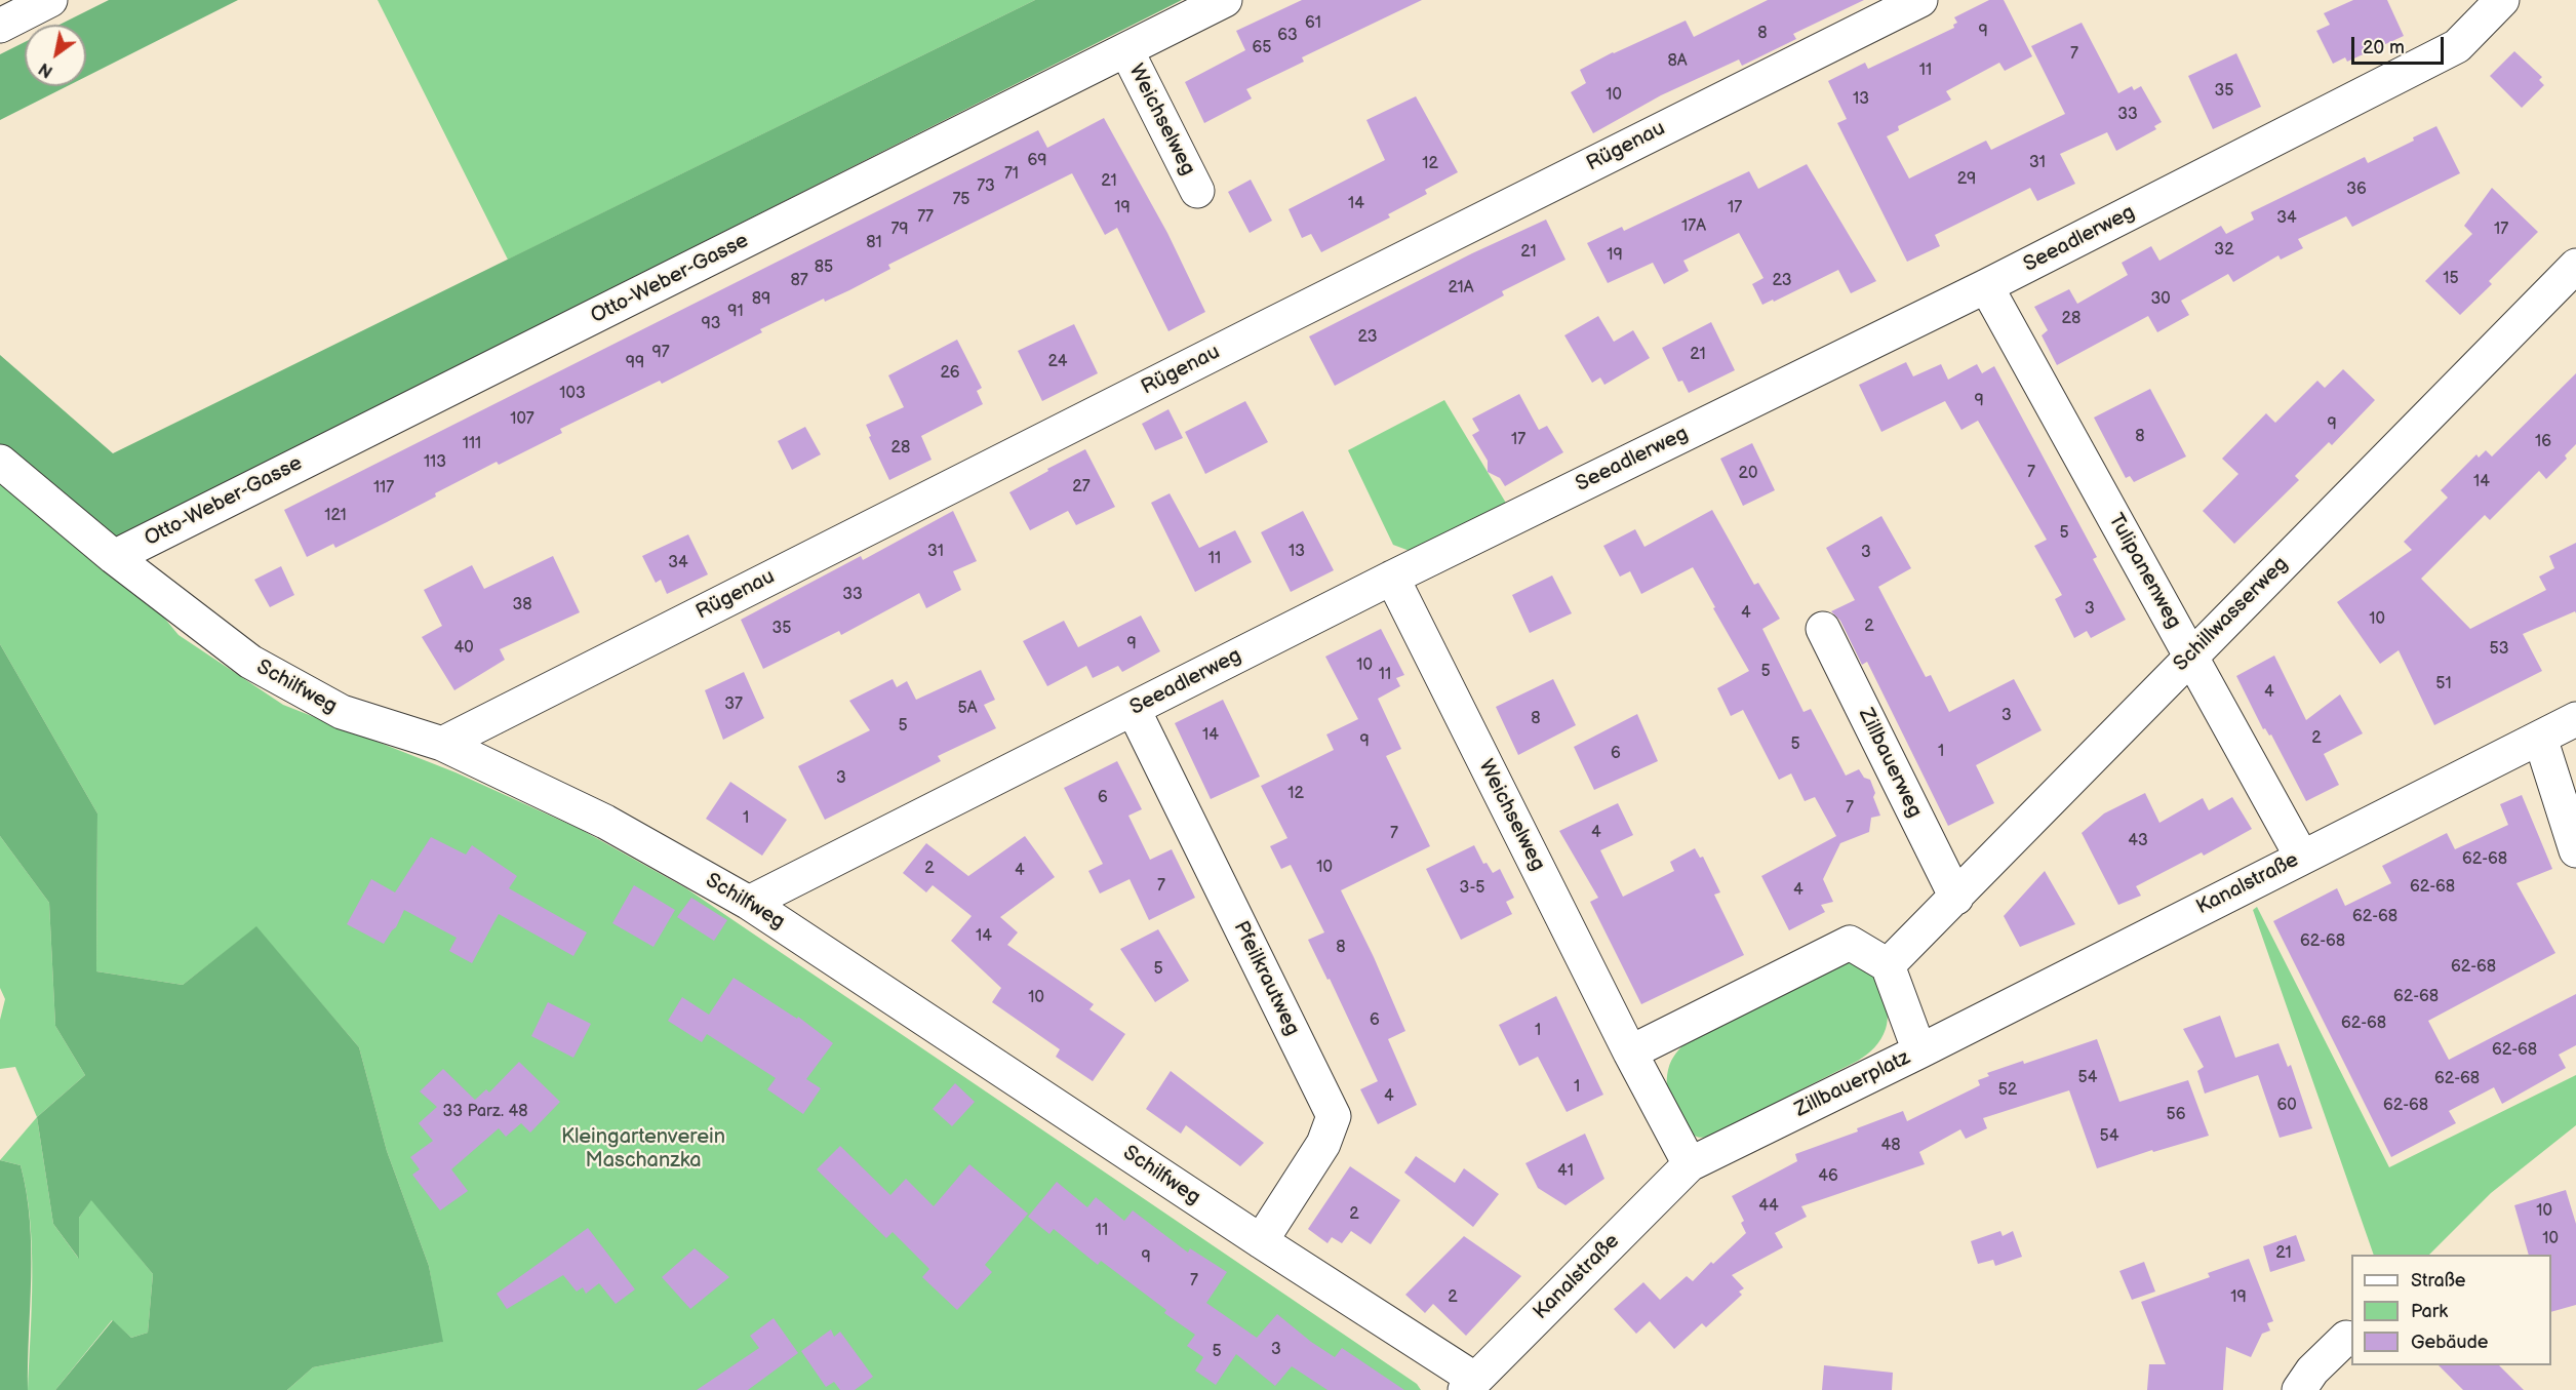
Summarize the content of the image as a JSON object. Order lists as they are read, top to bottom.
{
  "streets": {
    "street": [
      "Weichselweg",
      "Rügenau",
      "Seeadlerweg",
      "Otto-Weber-Gasse",
      "Tulipanenweg",
      "Schillwasserweg",
      "Schilfweg",
      "Zillbauerweg",
      "Kanalstraße",
      "Pfeilkrautweg",
      "Zillbauerplatz"
    ]
  },
  "crossings": [
    ["Weichselweg", "Seeadlerweg"],
    ["Weichselweg", "Otto-Weber-Gasse"],
    ["Rügenau", "Schilfweg"],
    ["Seeadlerweg", "Tulipanenweg"],
    ["Seeadlerweg", "Schilfweg"],
    ["Seeadlerweg", "Pfeilkrautweg"],
    ["Otto-Weber-Gasse", "Schilfweg"],
    ["Tulipanenweg", "Schillwasserweg"],
    ["Tulipanenweg", "Kanalstraße"],
    ["Schillwasserweg", "Zillbauerweg"],
    ["Schillwasserweg", "Zillbauerplatz"],
    ["Schilfweg", "Kanalstraße"],
    ["Schilfweg", "Pfeilkrautweg"],
    ["Kanalstraße", "Zillbauerplatz"]
  ],
  "parks": ["Kleingartenverein Maschanzka"],
  "house_numbers": [
    "61",
    "9",
    "8",
    "63",
    "65",
    "7",
    "8A",
    "11",
    "35",
    "10",
    "13",
    "33",
    "69",
    "31",
    "12",
    "71",
    "29",
    "21",
    "73",
    "36",
    "75",
    "14",
    "19",
    "17",
    "77",
    "34",
    "17A",
    "79",
    "17",
    "81",
    "32",
    "21",
    "19",
    "85",
    "15",
    "87",
    "23",
    "21A",
    "89",
    "30",
    "91",
    "28",
    "93",
    "23",
    "97",
    "21",
    "24",
    "99",
    "26",
    "103",
    "9",
    "107",
    "9",
    "8",
    "17",
    "16",
    "111",
    "28",
    "113",
    "7",
    "20",
    "14",
    "27",
    "117",
    "121",
    "5",
    "31",
    "13",
    "3",
    "11",
    "34",
    "33",
    "38",
    "3",
    "4",
    "10",
    "2",
    "35",
    "9",
    "40",
    "53",
    "10",
    "5",
    "11",
    "51",
    "4",
    "37",
    "5A",
    "3",
    "8",
    "5",
    "14",
    "2",
    "9",
    "5",
    "1",
    "6",
    "3",
    "12",
    "6",
    "7",
    "1",
    "4",
    "7",
    "43",
    "62-68",
    "10",
    "2",
    "4",
    "7",
    "62-68",
    "3-5",
    "4",
    "62-68",
    "14",
    "62-68",
    "8",
    "62-68",
    "5",
    "62-68",
    "10",
    "6",
    "62-68",
    "1",
    "62-68",
    "54",
    "62-68",
    "1",
    "52",
    "4",
    "60",
    "62-68",
    "33 Parz. 48",
    "56",
    "54",
    "48",
    "41",
    "46",
    "44",
    "10",
    "2",
    "11",
    "10",
    "21",
    "9",
    "7",
    "2",
    "19",
    "3",
    "5"
  ],
  "legend": ["Straße", "Park", "Gebäude"],
  "scale_bar": "20 m",
  "north": "bottom left"
}
